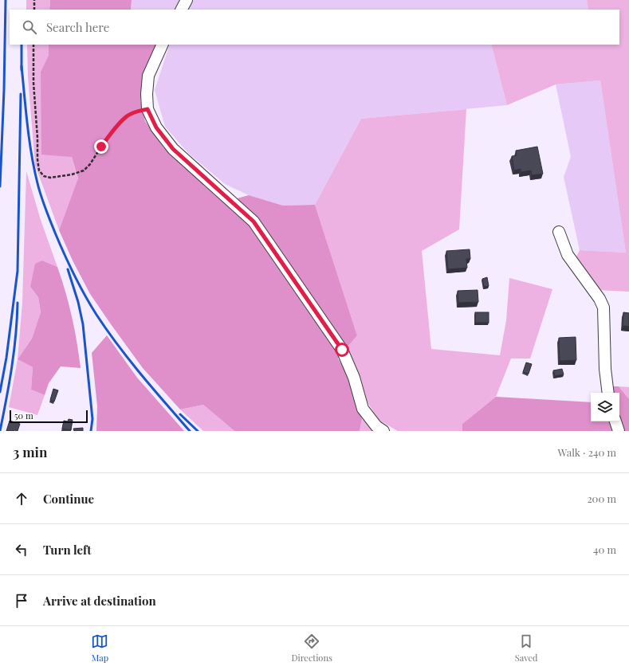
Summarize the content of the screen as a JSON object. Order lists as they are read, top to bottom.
{
  "scale_bar": "50 m",
  "page": {
    "search": "Search here",
    "scale": "50 m",
    "heading": ["3 min", "Walk · 240 m"],
    "list": [
      ["Continue", "200 m"],
      ["Turn left", "40 m"],
      "Arrive at destination"
    ],
    "nav": ["Map", "Directions", "Saved"]
  }
}
